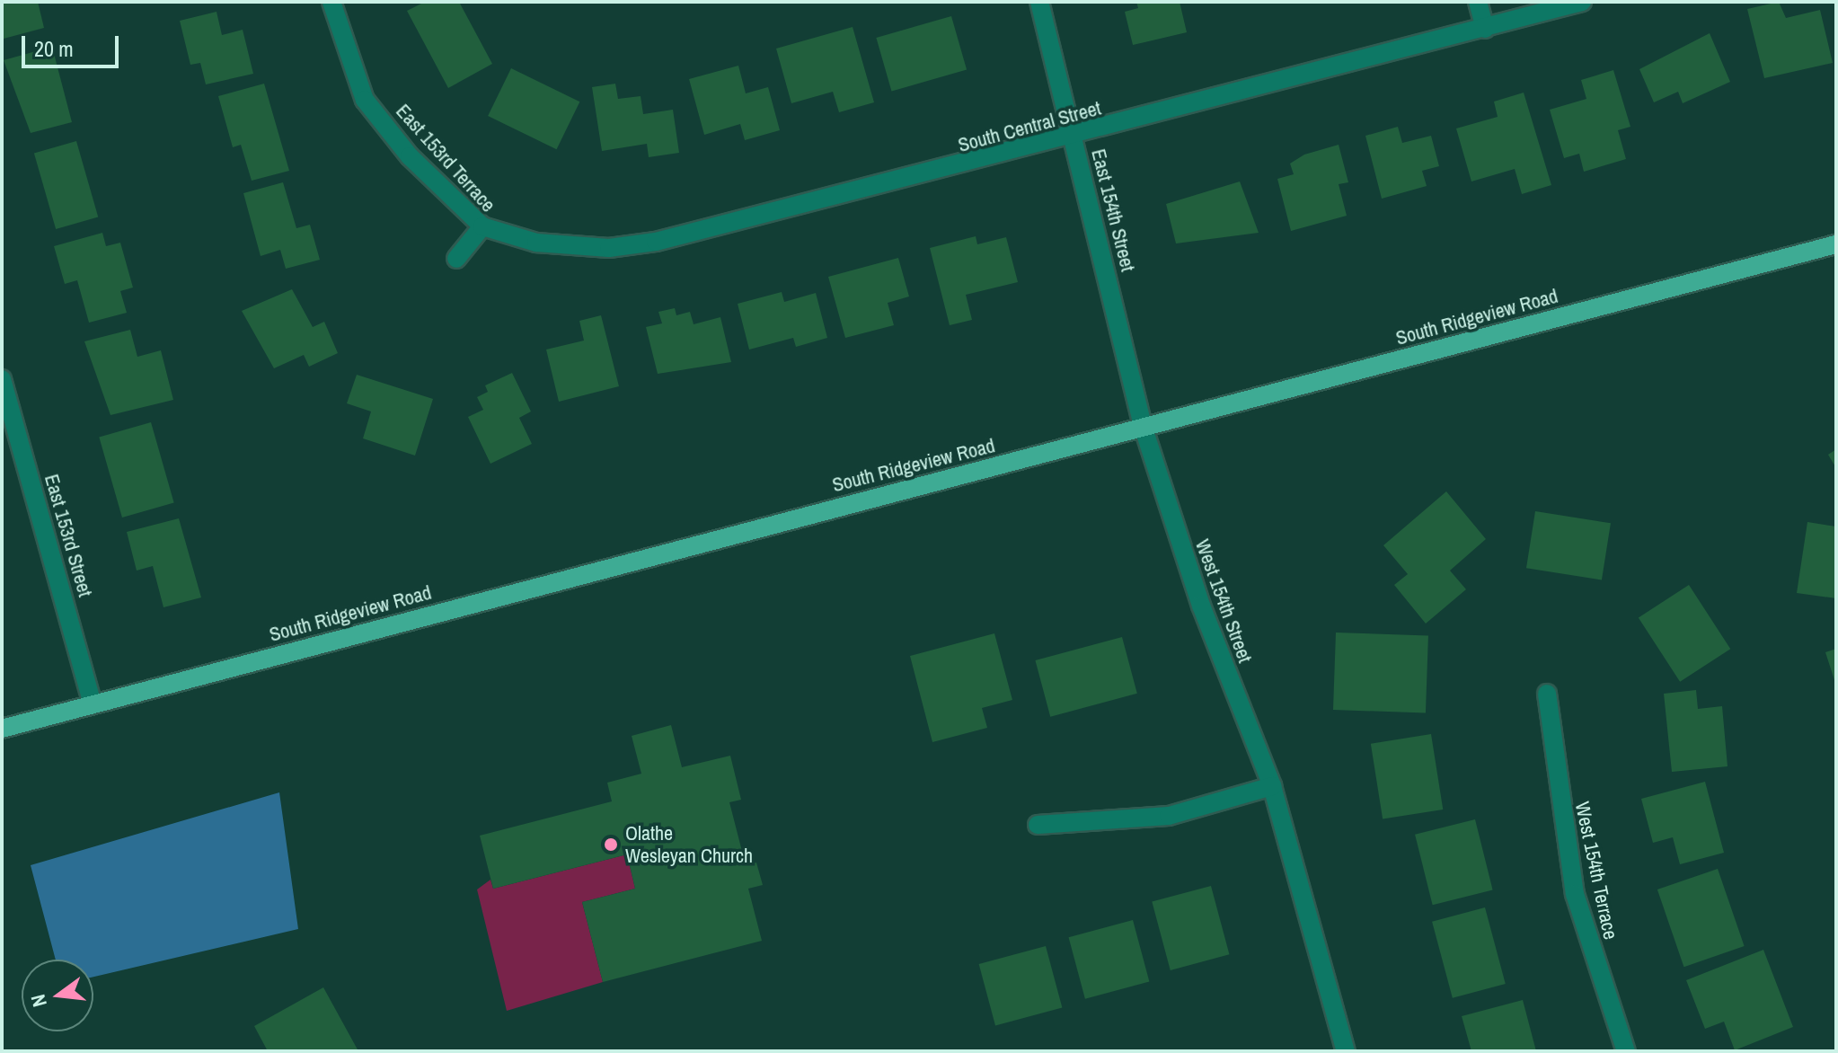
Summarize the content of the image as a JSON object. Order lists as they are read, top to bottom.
{
  "streets": {
    "main road": ["South Ridgeview Road"],
    "street": [
      "South Central Street",
      "East 153rd Terrace",
      "East 154th Street",
      "East 153rd Street",
      "West 154th Street",
      "West 154th Terrace"
    ]
  },
  "crossings": [
    ["South Central Street", "East 153rd Terrace"],
    ["South Central Street", "East 154th Street"],
    ["East 154th Street", "South Ridgeview Road"],
    ["East 154th Street", "West 154th Street"],
    ["South Ridgeview Road", "East 153rd Street"],
    ["South Ridgeview Road", "West 154th Street"]
  ],
  "places": ["Olathe Wesleyan Church"],
  "scale_bar": "20 m",
  "north": "left"
}
